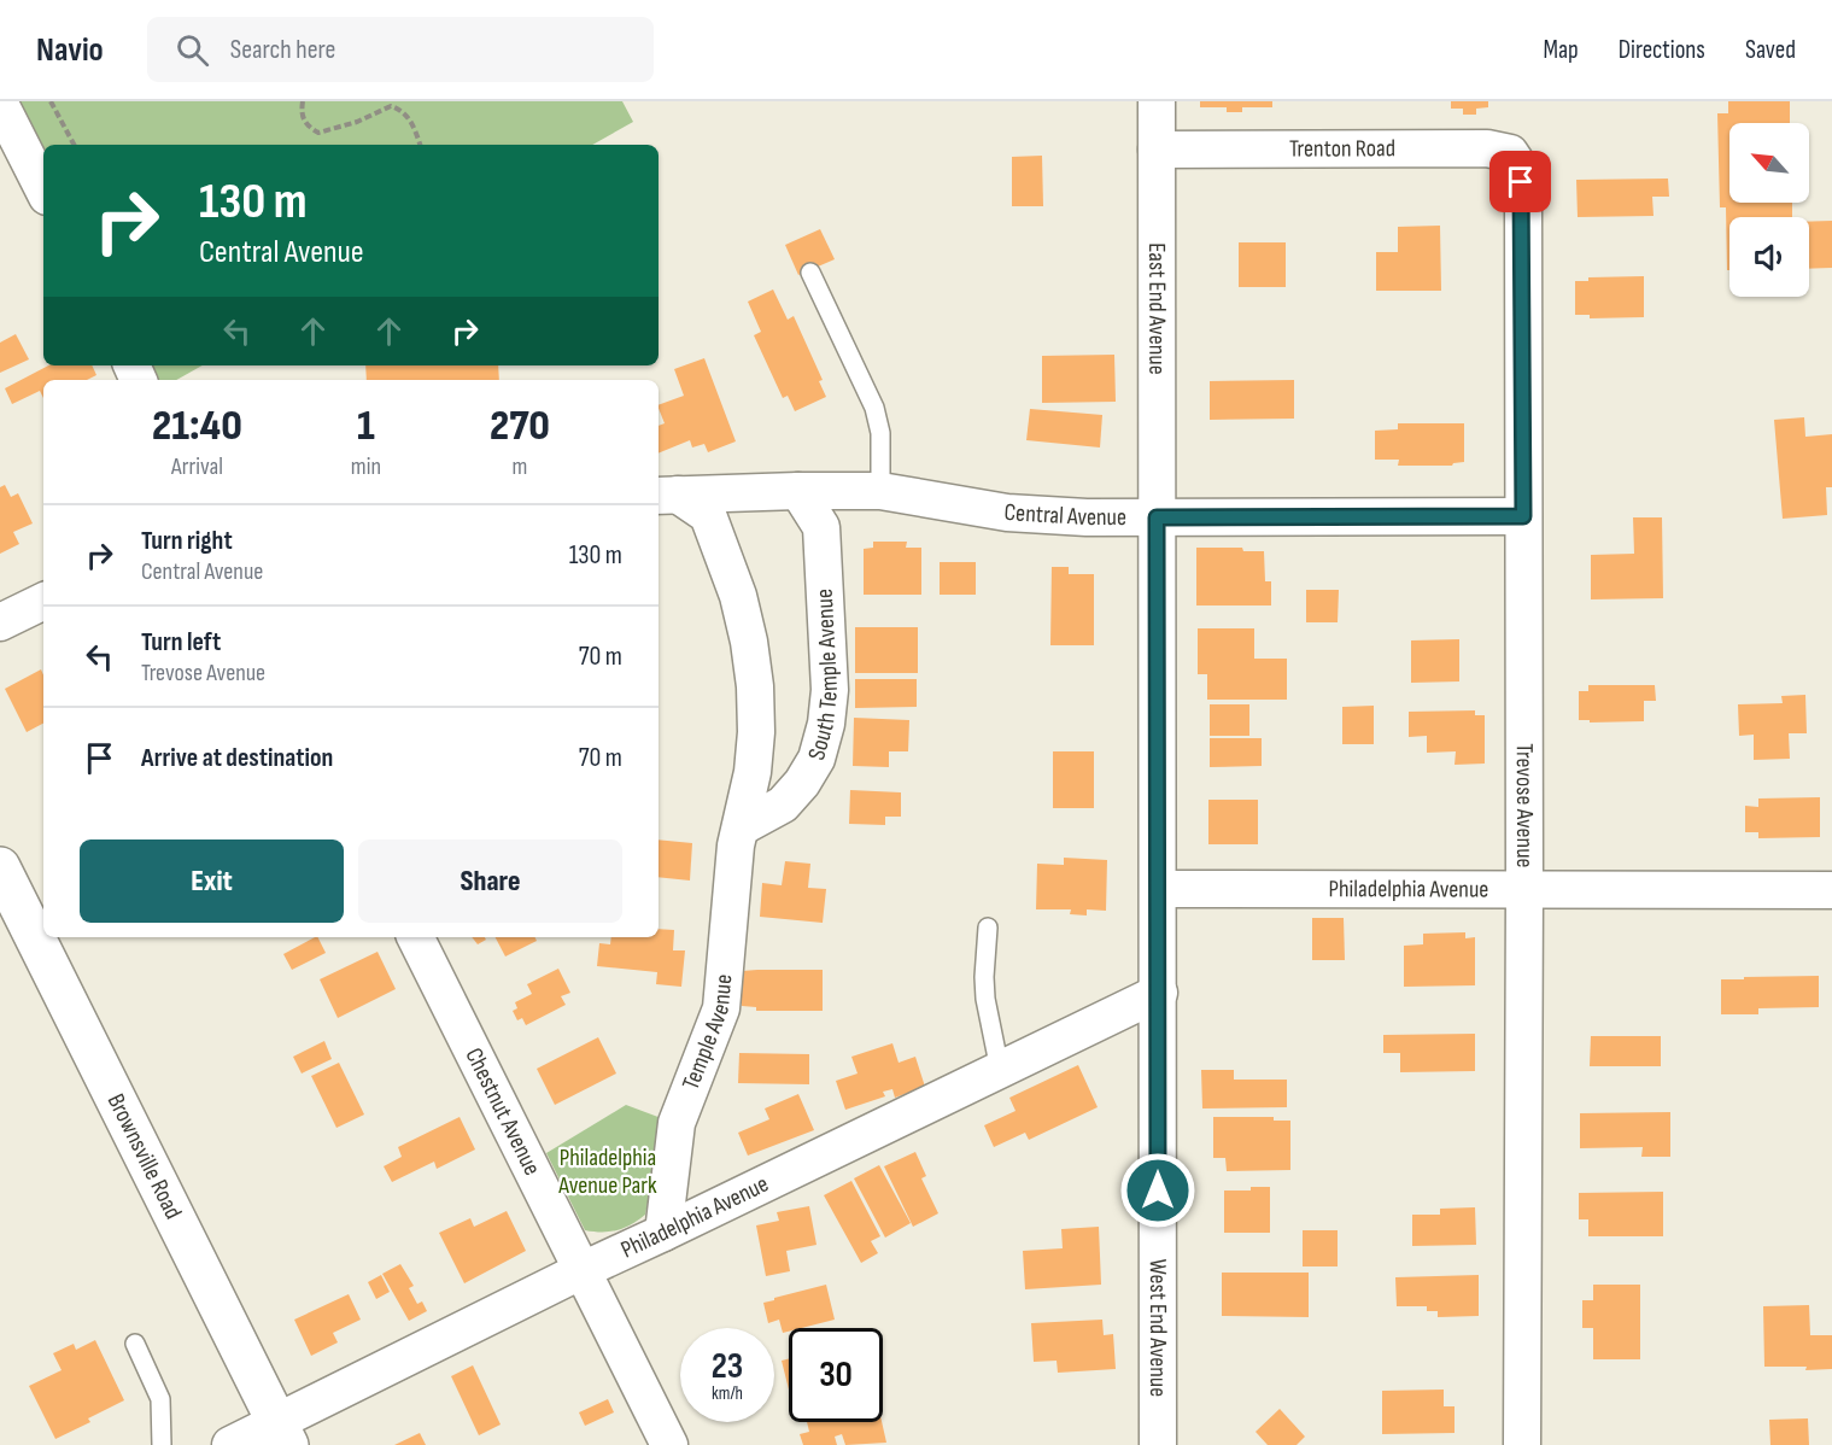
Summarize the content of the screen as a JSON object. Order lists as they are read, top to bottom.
{
  "streets": {
    "street": [
      "Trenton Road",
      "East End Avenue",
      "Central Avenue",
      "South Temple Avenue",
      "Trevose Avenue",
      "Philadelphia Avenue",
      "Temple Avenue",
      "Chestnut Avenue",
      "Brownsville Road",
      "West End Avenue"
    ]
  },
  "crossings": [
    ["Trenton Road", "East End Avenue"],
    ["Trenton Road", "Trevose Avenue"],
    ["East End Avenue", "Central Avenue"],
    ["East End Avenue", "West End Avenue"],
    ["Central Avenue", "South Temple Avenue"],
    ["Central Avenue", "Trevose Avenue"],
    ["Central Avenue", "Temple Avenue"],
    ["Central Avenue", "West End Avenue"],
    ["South Temple Avenue", "Temple Avenue"],
    ["Trevose Avenue", "Philadelphia Avenue"],
    ["Philadelphia Avenue", "Temple Avenue"],
    ["Philadelphia Avenue", "Chestnut Avenue"],
    ["Philadelphia Avenue", "Brownsville Road"],
    ["Philadelphia Avenue", "West End Avenue"]
  ],
  "parks": ["Philadelphia Avenue Park"],
  "north": "top left",
  "page": {
    "header": "Navio",
    "search": "Search here",
    "nav": ["Map", "Directions", "Saved"],
    "turn": ["130 m", "Central Avenue"],
    "eta": [
      "21:40",
      "Arrival",
      "1",
      "min",
      "270",
      "m"
    ],
    "list": [
      {
        "name": "Turn right",
        "note": "Central Avenue",
        "value": "130 m"
      },
      {
        "name": "Turn left",
        "note": "Trevose Avenue",
        "value": "70 m"
      },
      {
        "name": "Arrive at destination",
        "value": "70 m"
      }
    ],
    "buttons": ["Exit", "Share"],
    "speed": "23 km/h",
    "limit": "30"
  }
}
